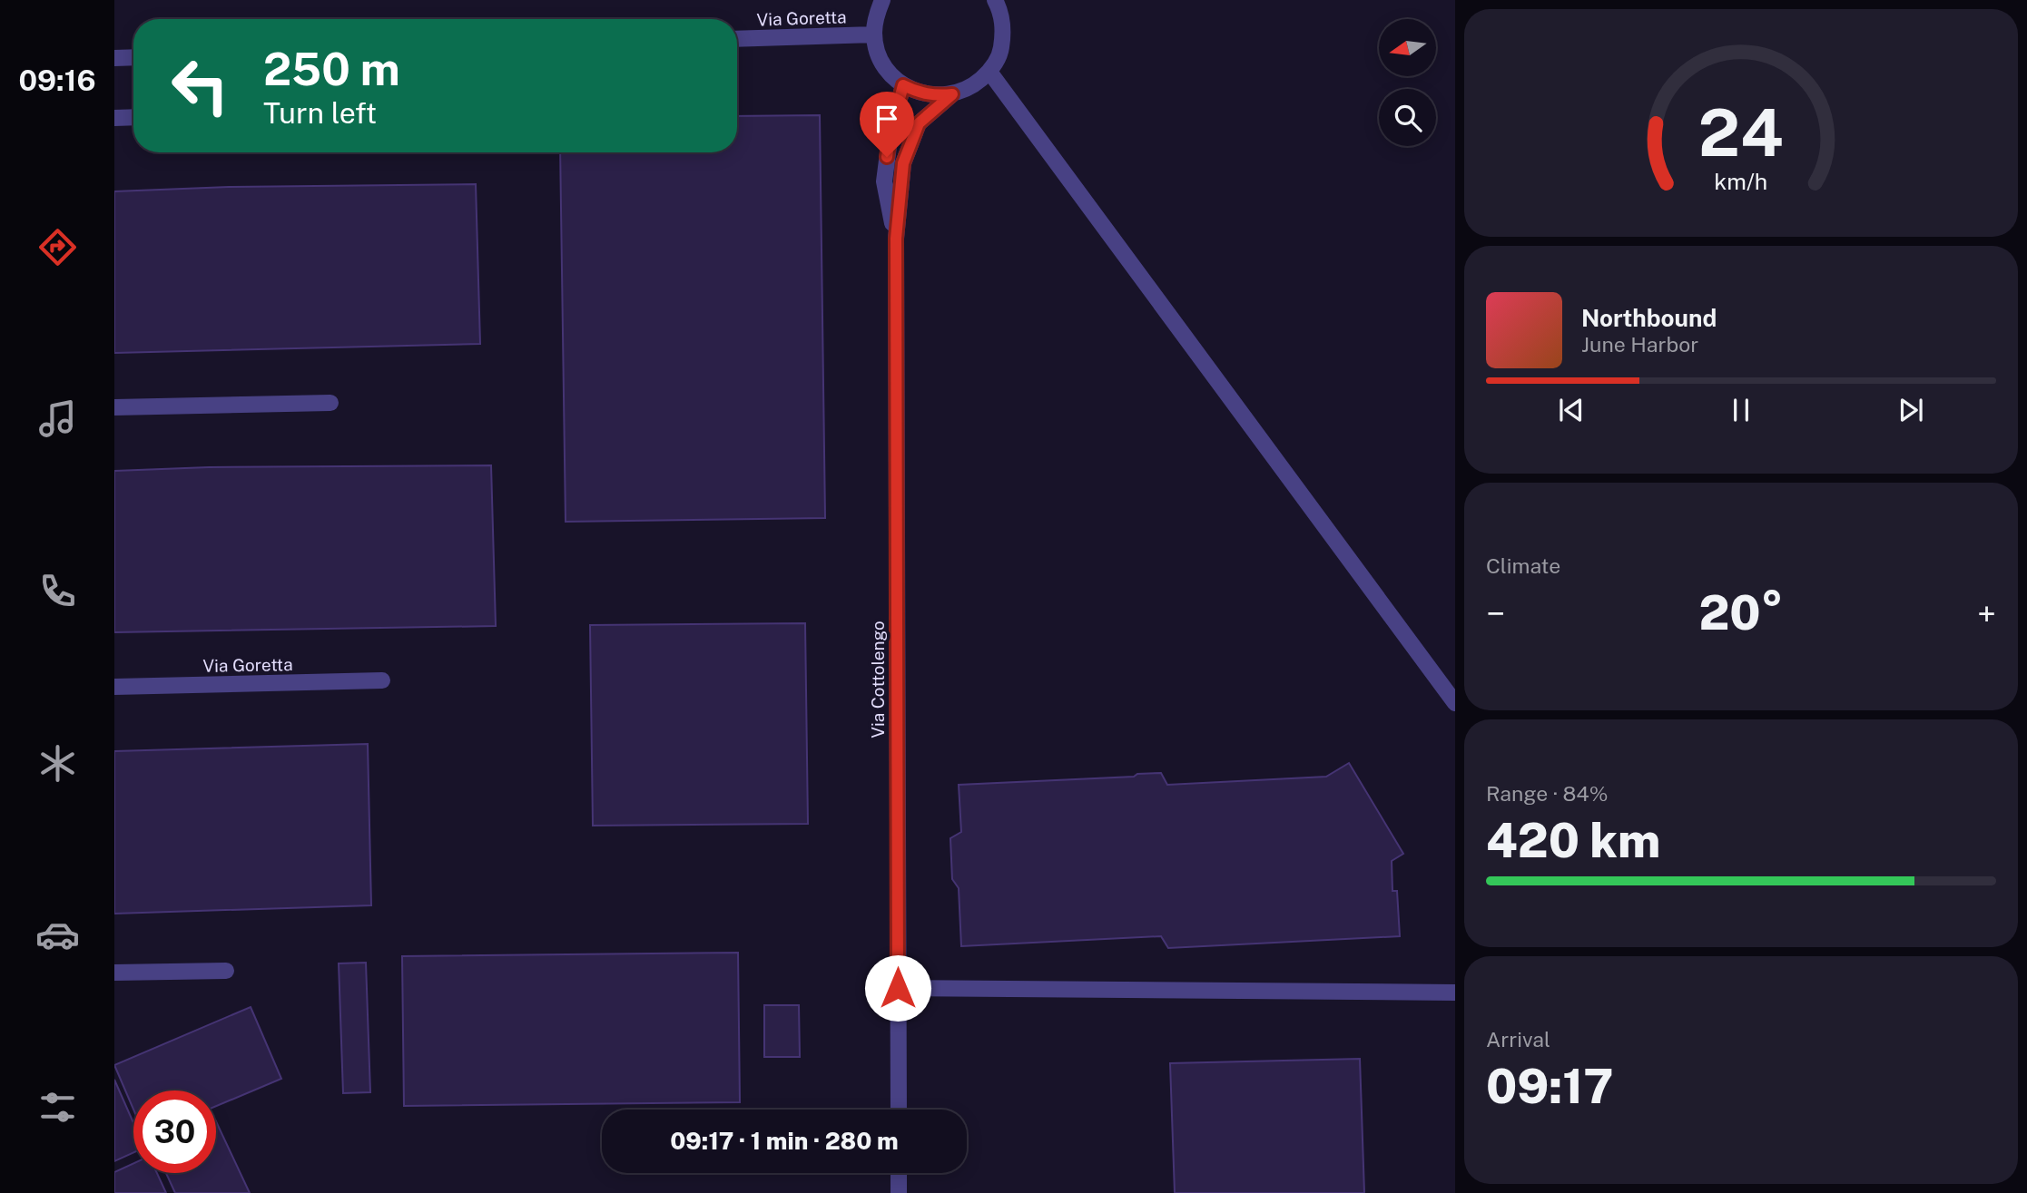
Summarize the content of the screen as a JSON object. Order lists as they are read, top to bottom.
{
  "streets": {
    "street": ["Via Goretta", "Via Cottolengo"]
  },
  "north": "left",
  "page": {
    "tabs": "09:16",
    "turn": ["250 m", "Turn left"],
    "song": ["Northbound", "June Harbor"],
    "tile": [
      "Climate",
      ["Range · 84%", "420 km"],
      ["Arrival", "09:17"]
    ],
    "heat": ["−", "20°", "+"],
    "limit": "30",
    "trip": "09:17 · 1 min · 280 m",
    "gauge": ["24", "km/h"]
  }
}
